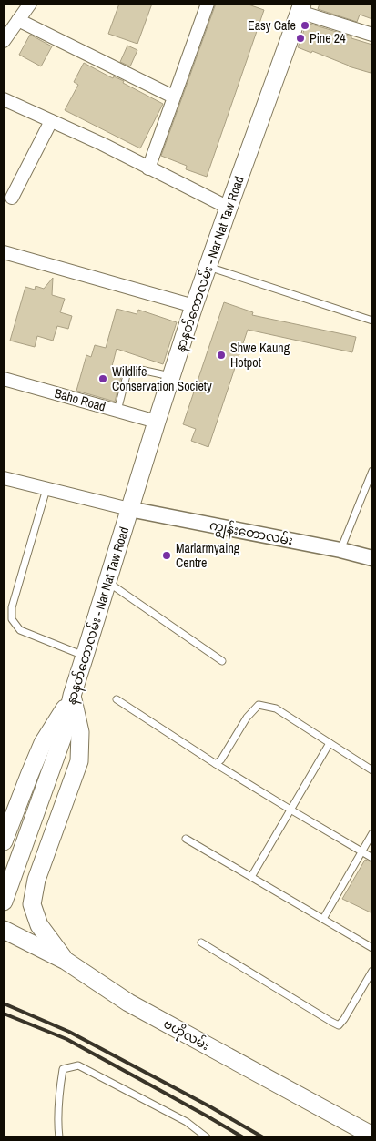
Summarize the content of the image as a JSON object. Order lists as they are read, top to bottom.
{
  "streets": {
    "main road": ["နာနတ်တောလမ်း - Nar Nat Taw Road", "ဗဟိုလမ်း"],
    "street": ["Baho Road", "ကျွန်းတောလမ်း"]
  },
  "crossings": [
    ["နာနတ်တောလမ်း - Nar Nat Taw Road", "Baho Road"],
    ["နာနတ်တောလမ်း - Nar Nat Taw Road", "ကျွန်းတောလမ်း"]
  ],
  "places": [
    "Easy Cafe",
    "Pine 24",
    "Shwe Kaung Hotpot",
    "Wildlife Conservation Society",
    "Marlarmyaing Centre"
  ]
}
